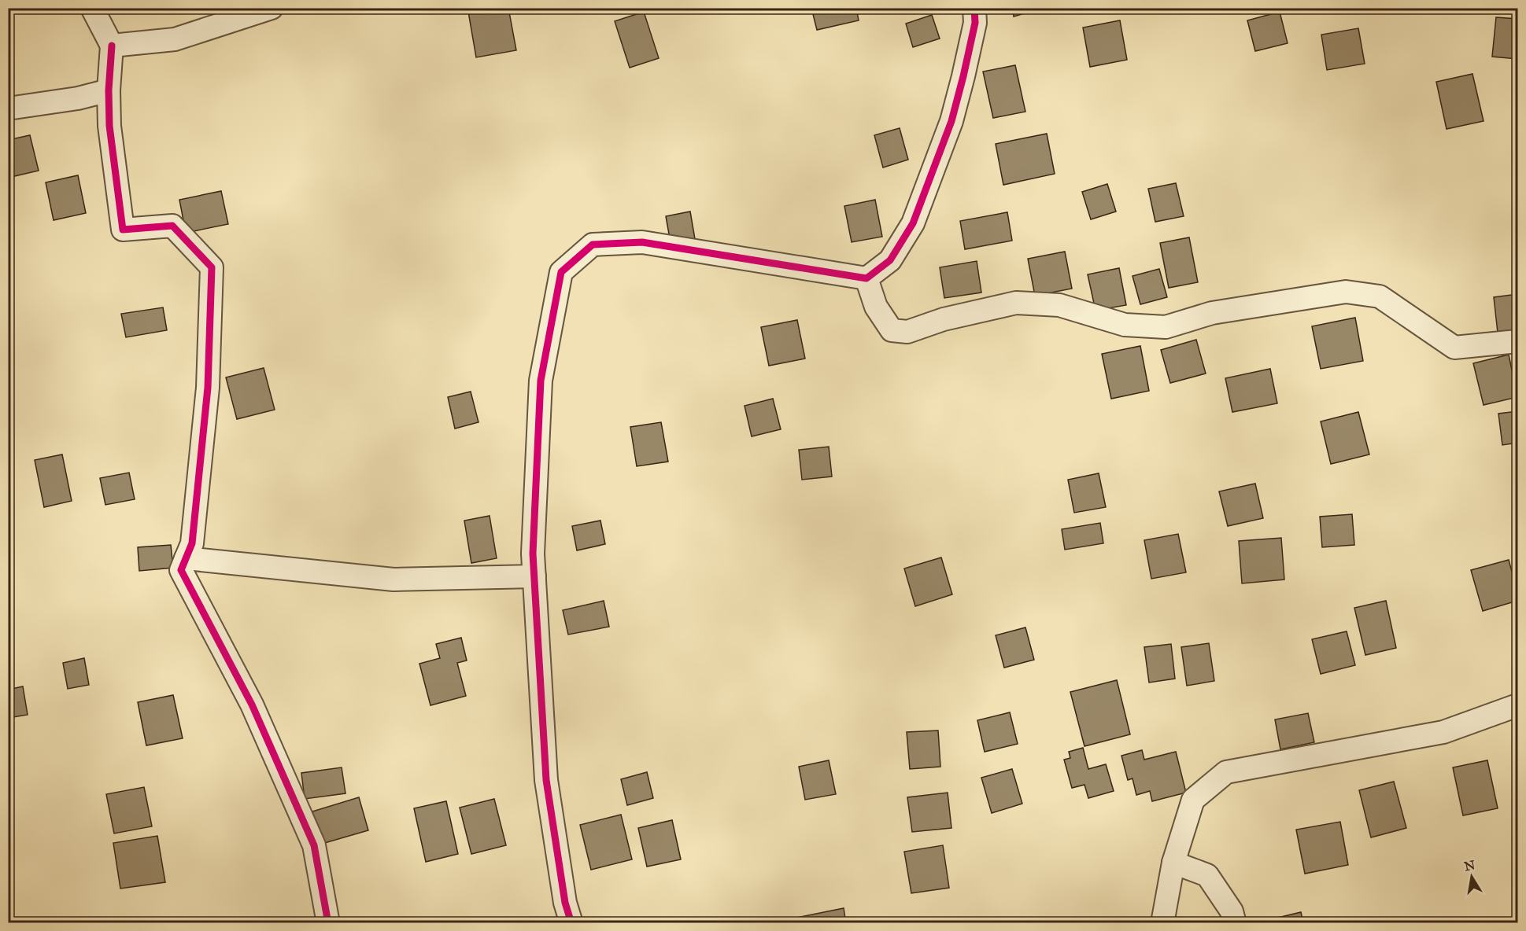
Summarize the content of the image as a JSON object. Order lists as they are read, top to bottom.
{
  "north": "top"
}
